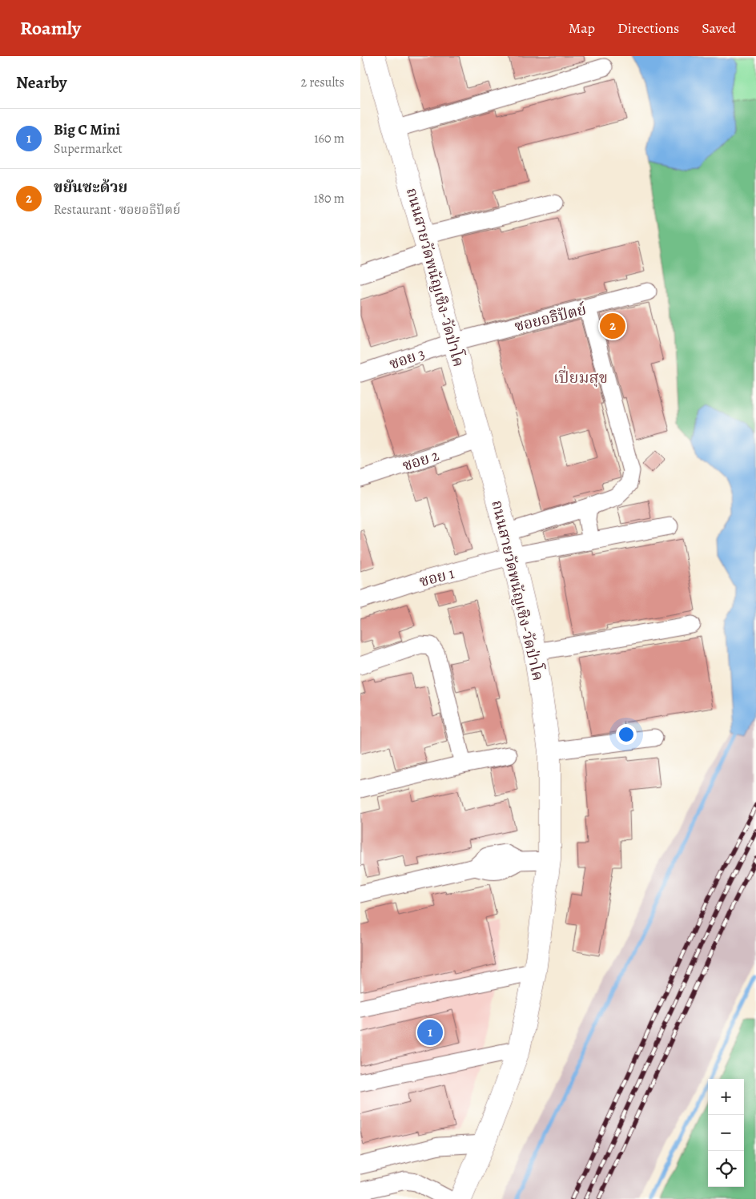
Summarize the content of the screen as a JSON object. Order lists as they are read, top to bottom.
{
  "streets": {
    "main road": ["ถนนสายวัดพนัญเชิง-วัดป่าโค"],
    "street": [
      "ซอยอธิปัตย์",
      "ซอย 3",
      "ซอย 2",
      "ซอย 1"
    ]
  },
  "crossings": [
    ["ถนนสายวัดพนัญเชิง-วัดป่าโค", "ซอยอธิปัตย์"],
    ["ถนนสายวัดพนัญเชิง-วัดป่าโค", "ซอย 3"],
    ["ถนนสายวัดพนัญเชิง-วัดป่าโค", "ซอย 2"],
    ["ถนนสายวัดพนัญเชิง-วัดป่าโค", "ซอย 1"],
    ["ซอยอธิปัตย์", "ซอย 3"]
  ],
  "districts": ["เปี่ยมสุข"],
  "page": {
    "header": "Roamly",
    "nav": ["Map", "Directions", "Saved"],
    "heading": ["Nearby", "2 results"],
    "list": [
      {
        "mark": "1",
        "name": "Big C Mini",
        "note": "Supermarket",
        "value": "160 m"
      },
      {
        "mark": "2",
        "name": "ขยันซะด้วย",
        "note": "Restaurant · ซอยอธิปัตย์",
        "value": "180 m"
      }
    ],
    "pins": ["2", "1"],
    "map_buttons": ["+", "−"]
  }
}
